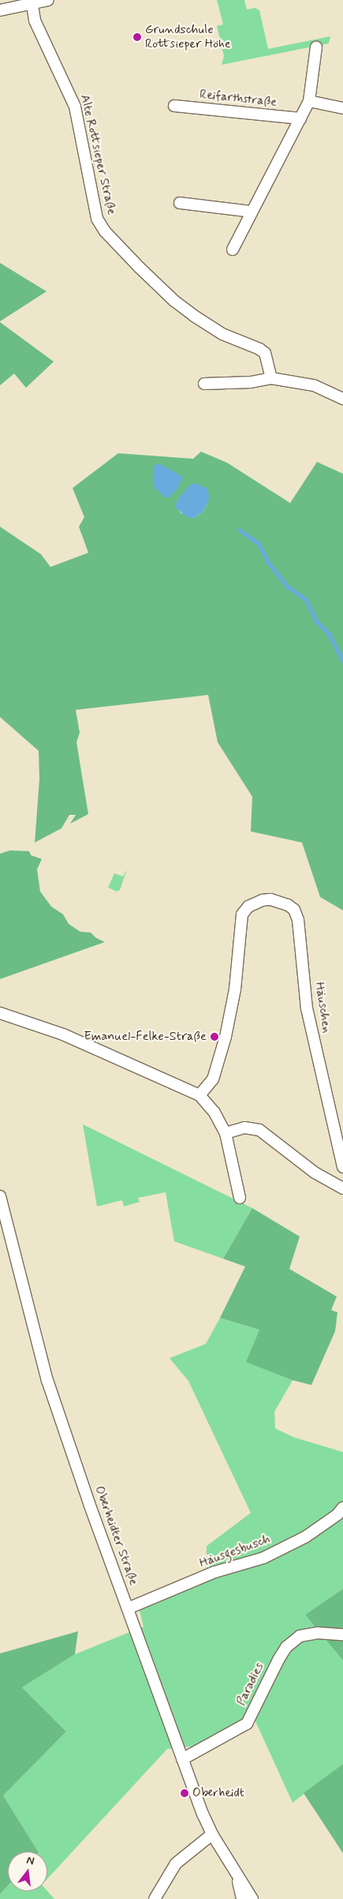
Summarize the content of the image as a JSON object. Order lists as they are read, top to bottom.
{
  "streets": {
    "street": [
      "Reifarthstraße",
      "Alte Rottsieper Straße",
      "Häuschen",
      "Oberheidter Straße",
      "Häusgesbusch",
      "Paradies"
    ]
  },
  "crossings": [
    ["Oberheidter Straße", "Häusgesbusch"],
    ["Oberheidter Straße", "Paradies"]
  ],
  "places": ["Grundschule Rottsieper Höhe", "Emanuel-Felke-Straße", "Oberheidt"],
  "north": "top"
}
